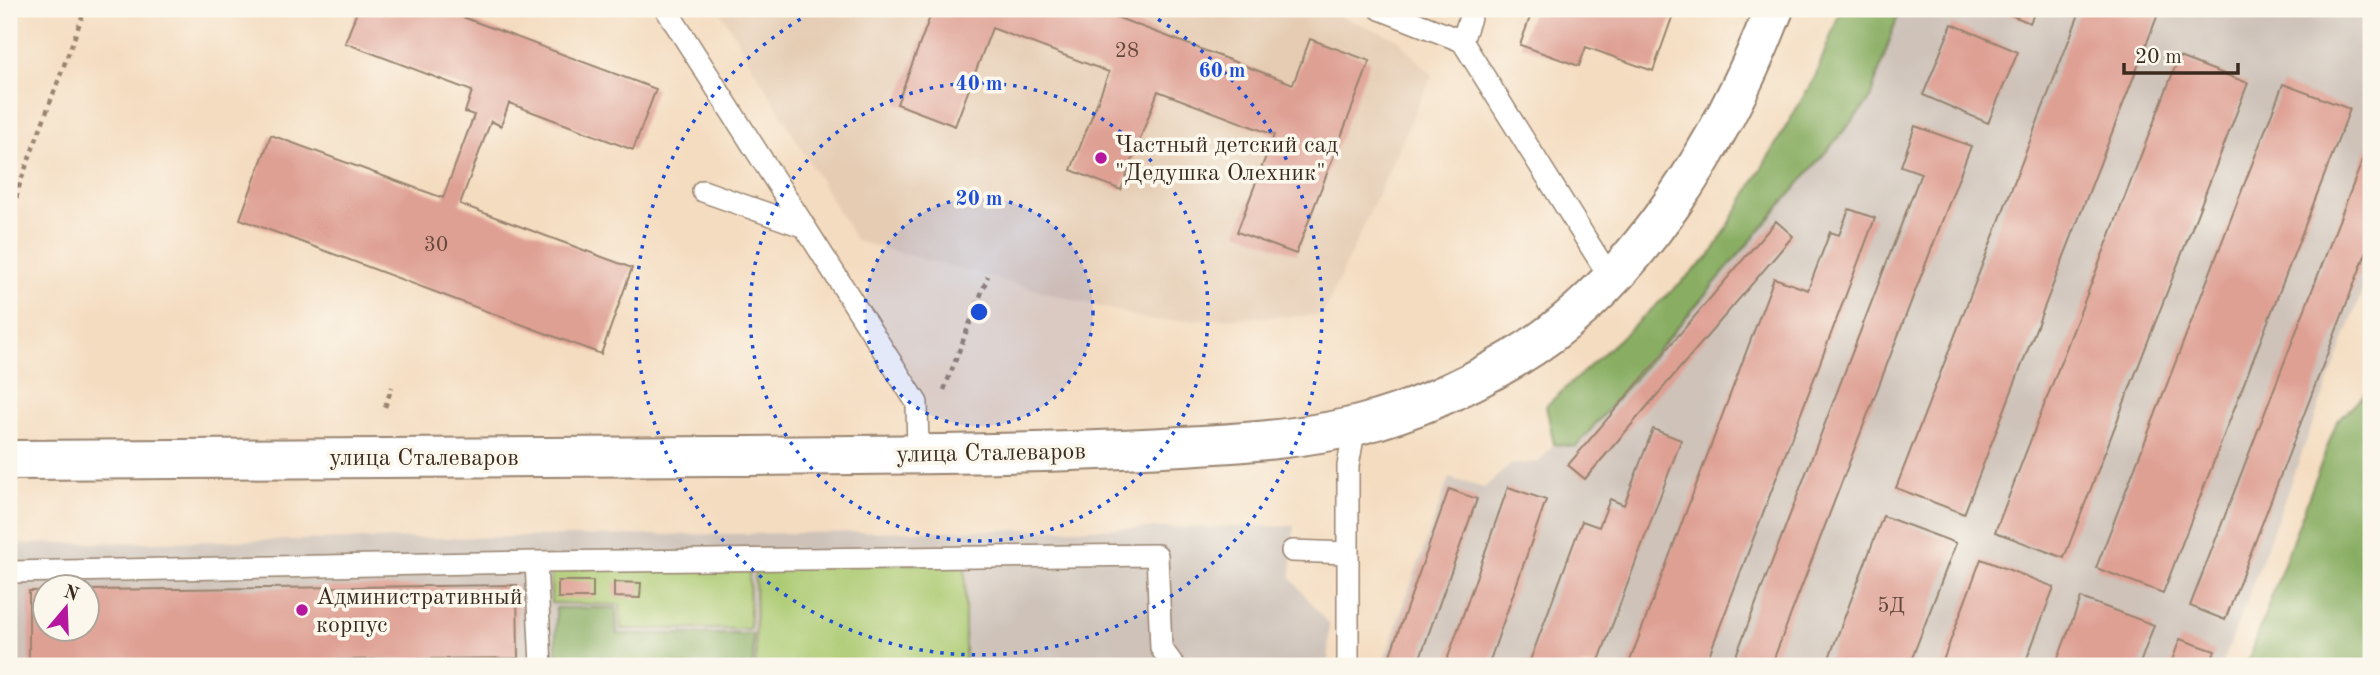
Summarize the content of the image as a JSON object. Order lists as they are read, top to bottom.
{
  "streets": {
    "main road": ["улица Сталеваров"]
  },
  "places": ["Частный детский сад \"Дедушка Олехник\"", "Административный корпус"],
  "house_numbers": ["28", "30", "5Д"],
  "scale_bar": "20 m",
  "north": "top",
  "rings": ["60 m", "40 m", "20 m"]
}
